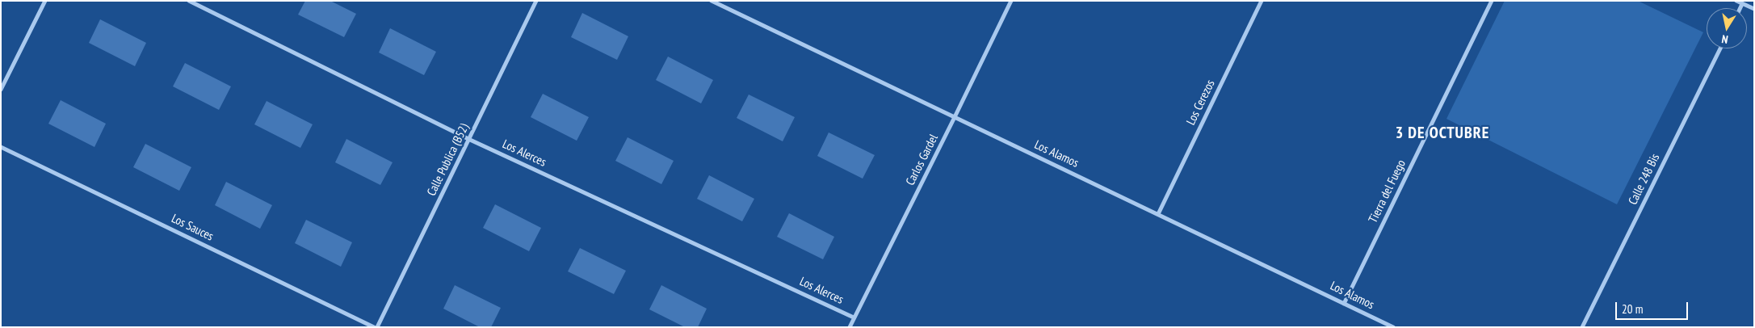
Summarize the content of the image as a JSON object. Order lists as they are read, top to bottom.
{
  "streets": {
    "street": [
      "Los Cerezos",
      "Los Alerces",
      "Los Alamos",
      "Calle Publica (B52)",
      "Carlos Gardel",
      "Calle 248 Bis",
      "Tierra del Fuego",
      "Los Sauces"
    ]
  },
  "crossings": [
    ["Los Cerezos", "Los Alamos"],
    ["Los Alerces", "Calle Publica (B52)"],
    ["Los Alerces", "Carlos Gardel"],
    ["Los Alamos", "Carlos Gardel"],
    ["Los Alamos", "Tierra del Fuego"],
    ["Calle Publica (B52)", "Los Sauces"]
  ],
  "districts": ["3 DE OCTUBRE"],
  "scale_bar": "20 m",
  "north": "bottom"
}
